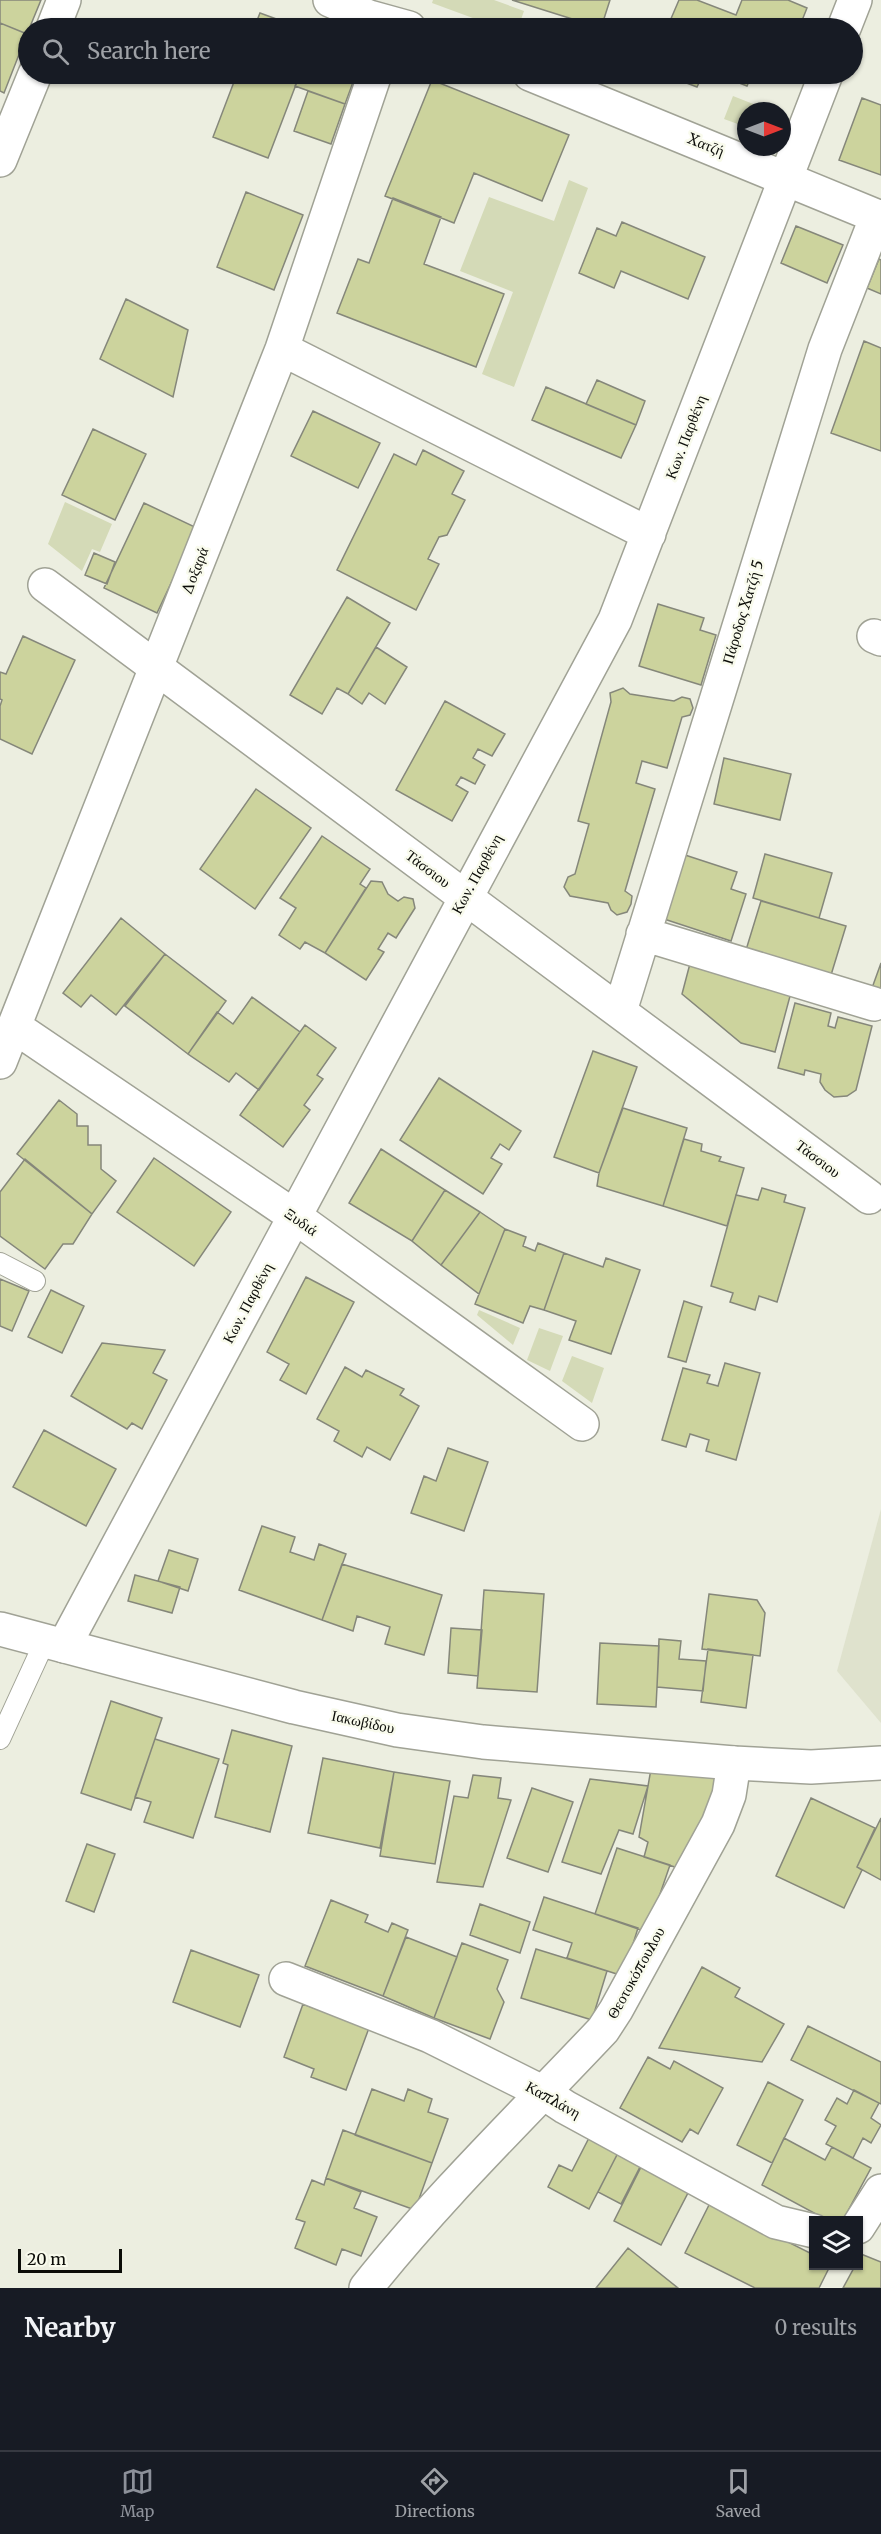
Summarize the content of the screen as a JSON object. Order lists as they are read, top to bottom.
{
  "streets": {
    "street": [
      "Χατζή",
      "Κων. Παρθένη",
      "Δοξαρά",
      "Πάροδος Χατζή 5",
      "Τάσσιου",
      "Ξυδιά",
      "Ιακωβίδου",
      "Θεοτοκόπουλου",
      "Καπλάνη"
    ]
  },
  "crossings": [
    ["Χατζή", "Κων. Παρθένη"],
    ["Χατζή", "Πάροδος Χατζή 5"],
    ["Κων. Παρθένη", "Τάσσιου"],
    ["Κων. Παρθένη", "Ξυδιά"],
    ["Κων. Παρθένη", "Ιακωβίδου"],
    ["Δοξαρά", "Τάσσιου"],
    ["Δοξαρά", "Ξυδιά"],
    ["Πάροδος Χατζή 5", "Τάσσιου"],
    ["Ιακωβίδου", "Θεοτοκόπουλου"],
    ["Θεοτοκόπουλου", "Καπλάνη"]
  ],
  "scale_bar": "20 m",
  "north": "right",
  "page": {
    "search": "Search here",
    "scale": "20 m",
    "heading": ["Nearby", "0 results"],
    "nav": ["Map", "Directions", "Saved"]
  }
}
